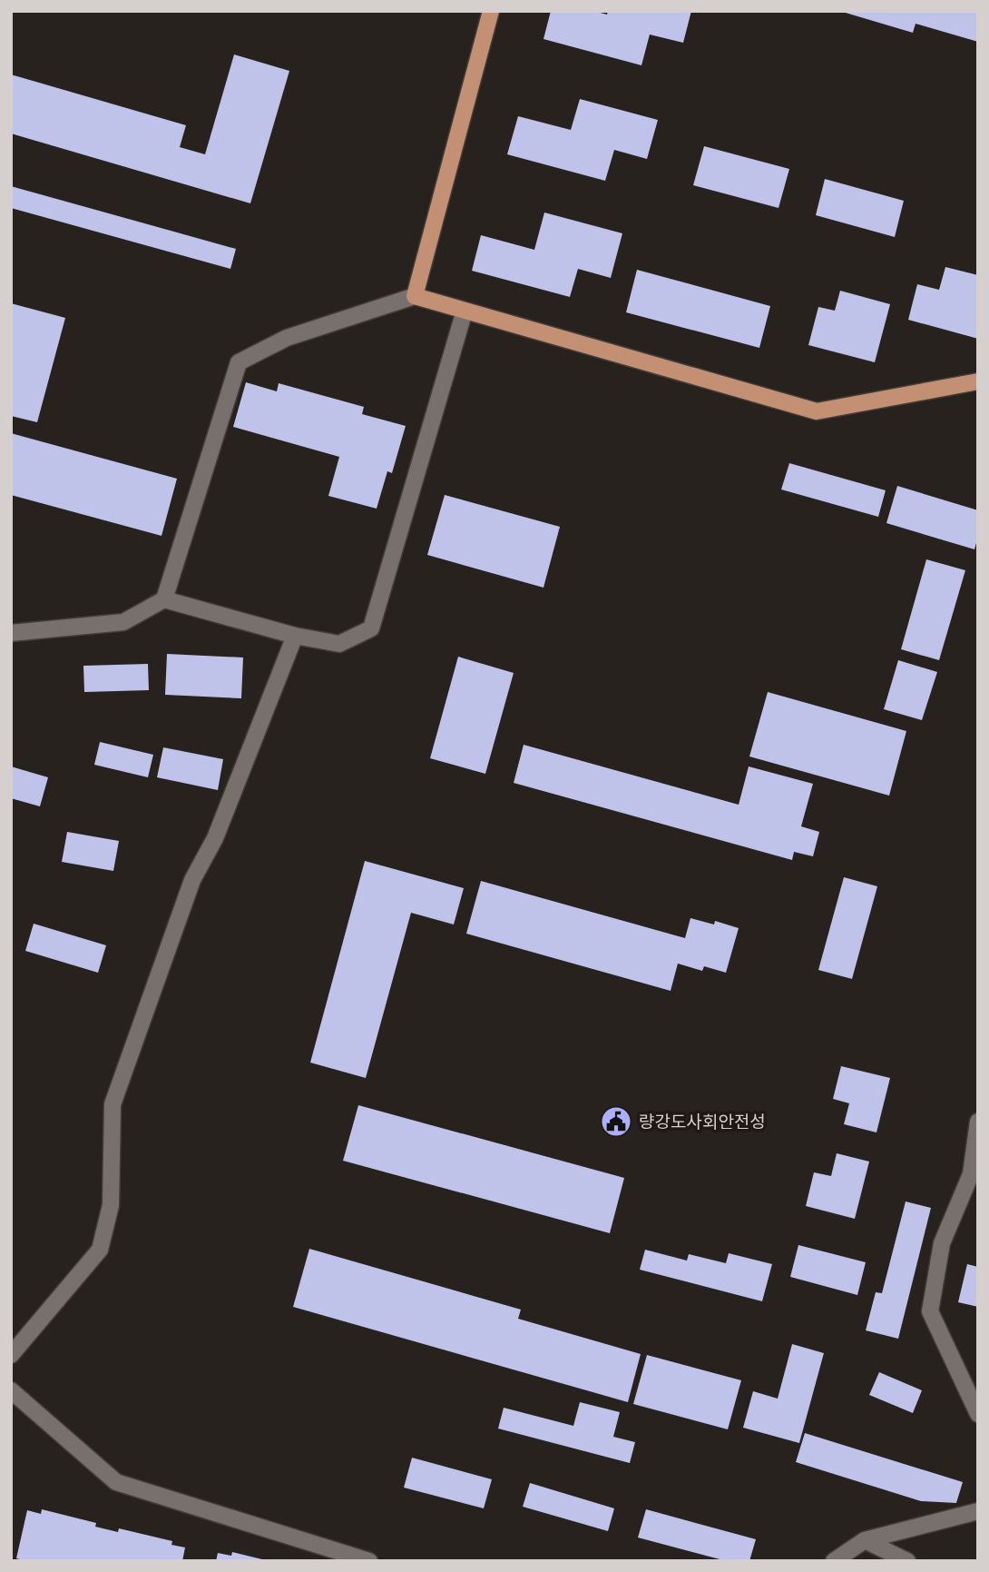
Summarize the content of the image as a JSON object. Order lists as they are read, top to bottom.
{
  "places": {
    "public building": ["량강도사회안전성"]
  }
}
